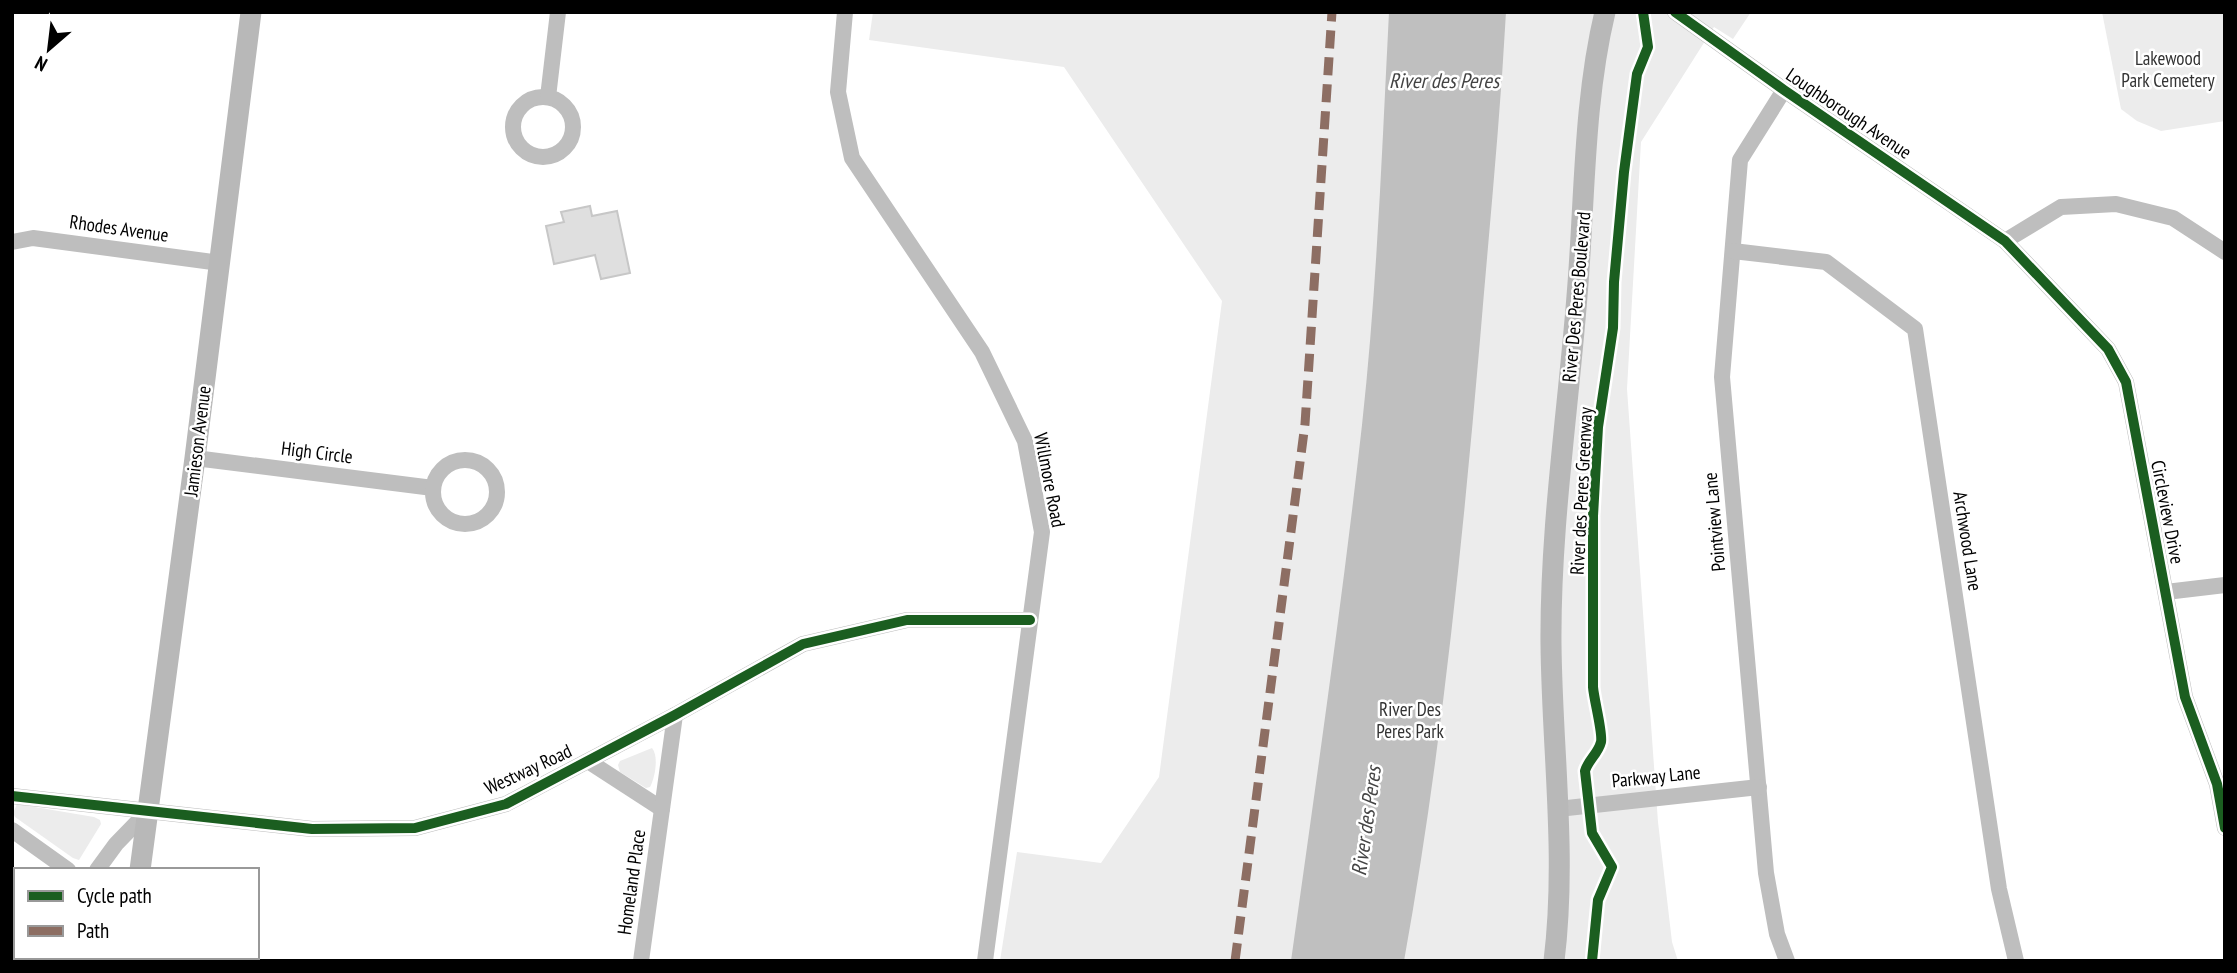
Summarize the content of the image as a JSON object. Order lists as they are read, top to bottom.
{
  "streets": {
    "main road": ["River Des Peres Boulevard", "Jamieson Avenue"],
    "street": [
      "Loughborough Avenue",
      "Rhodes Avenue",
      "High Circle",
      "Willmore Road",
      "Circleview Drive",
      "Pointview Lane",
      "Archwood Lane",
      "Westway Road",
      "Parkway Lane",
      "Homeland Place"
    ],
    "cycle path": ["River des Peres Greenway"]
  },
  "crossings": [
    ["Loughborough Avenue", "Circleview Drive"],
    ["Loughborough Avenue", "Pointview Lane"],
    ["Rhodes Avenue", "Jamieson Avenue"],
    ["River Des Peres Boulevard", "Parkway Lane"],
    ["Jamieson Avenue", "High Circle"],
    ["Jamieson Avenue", "Westway Road"],
    ["Willmore Road", "Westway Road"],
    ["Pointview Lane", "Archwood Lane"],
    ["Pointview Lane", "Parkway Lane"],
    ["Westway Road", "Homeland Place"]
  ],
  "water": ["River des Peres"],
  "parks": ["Lakewood Park Cemetery", "River Des Peres Park"],
  "legend": ["Cycle path", "Path"],
  "north": "bottom left"
}
